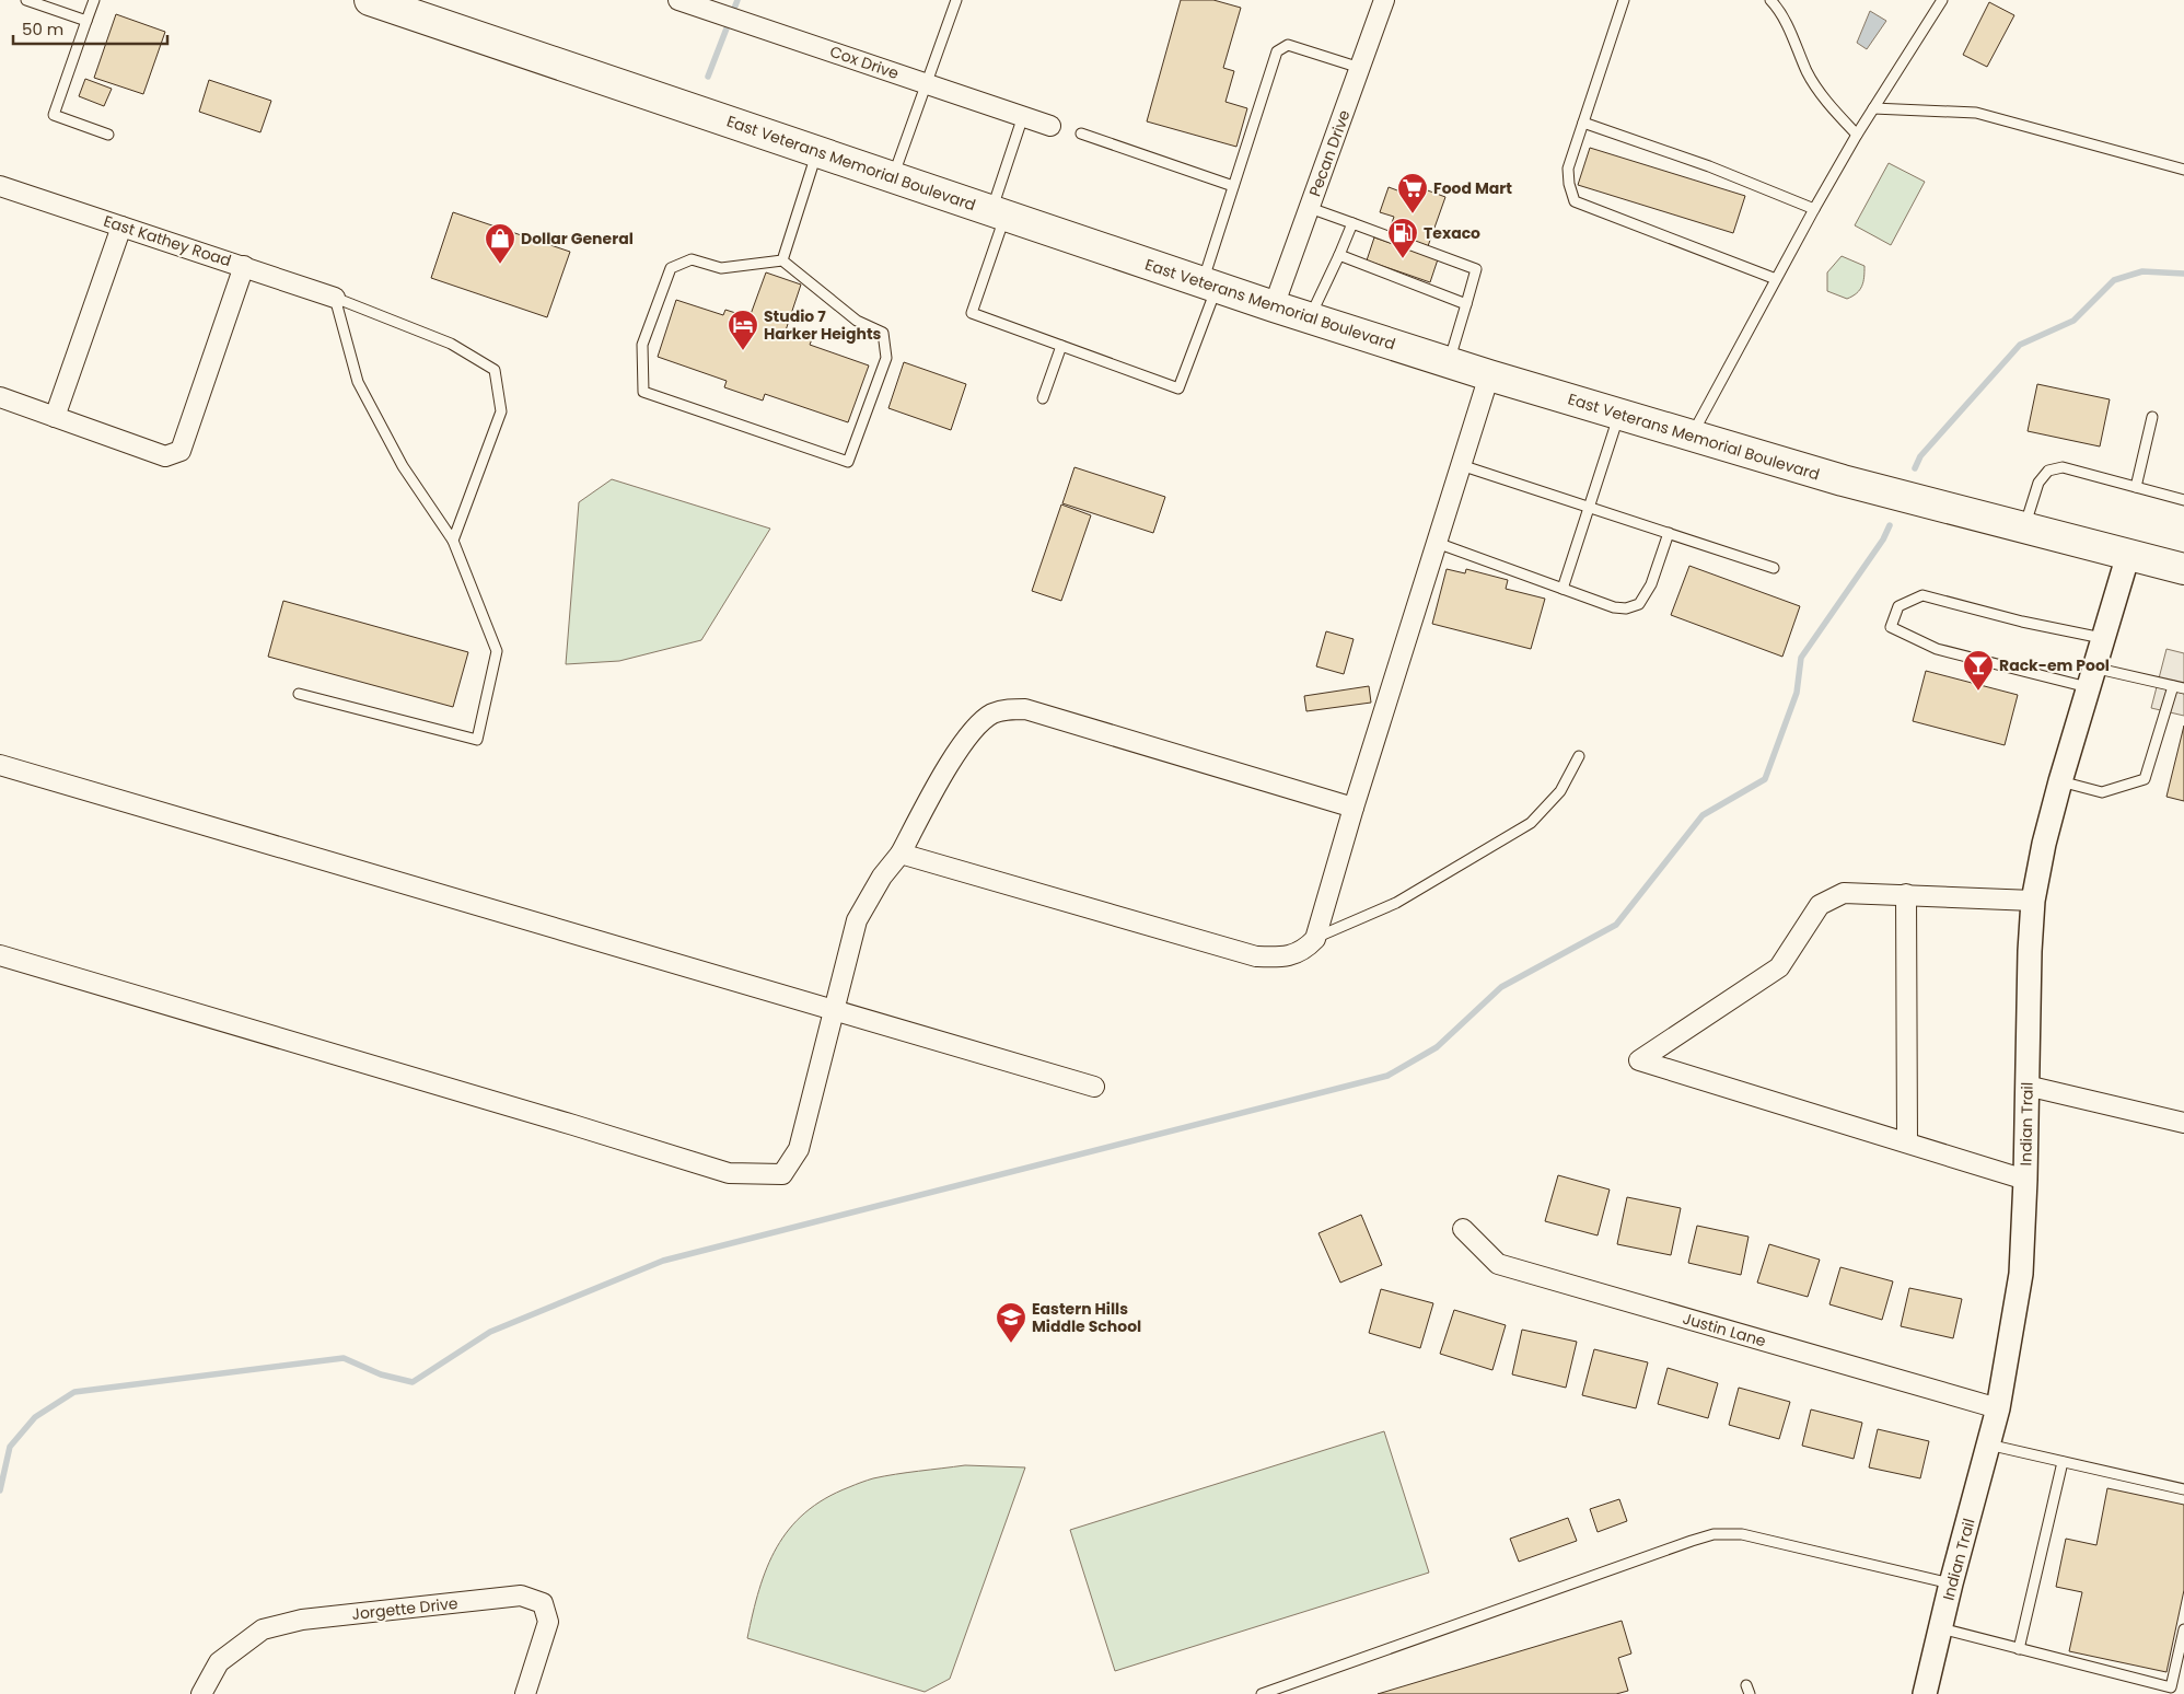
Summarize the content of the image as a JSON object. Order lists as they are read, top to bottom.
{
  "streets": {
    "main road": ["East Veterans Memorial Boulevard"],
    "street": [
      "Cox Drive",
      "Pecan Drive",
      "East Kathey Road",
      "Indian Trail",
      "Justin Lane",
      "Jorgette Drive"
    ]
  },
  "crossings": [
    ["Pecan Drive", "East Veterans Memorial Boulevard"],
    ["East Veterans Memorial Boulevard", "Indian Trail"],
    ["Indian Trail", "Justin Lane"]
  ],
  "places": {
    "supermarket": ["Food Mart"],
    "fuel station": ["Texaco"],
    "shop": ["Dollar General"],
    "hotel": ["Studio 7 Harker Heights"],
    "bar": ["Rack-em Pool"],
    "school or university": ["Eastern Hills Middle School"]
  },
  "scale_bar": "50 m"
}
